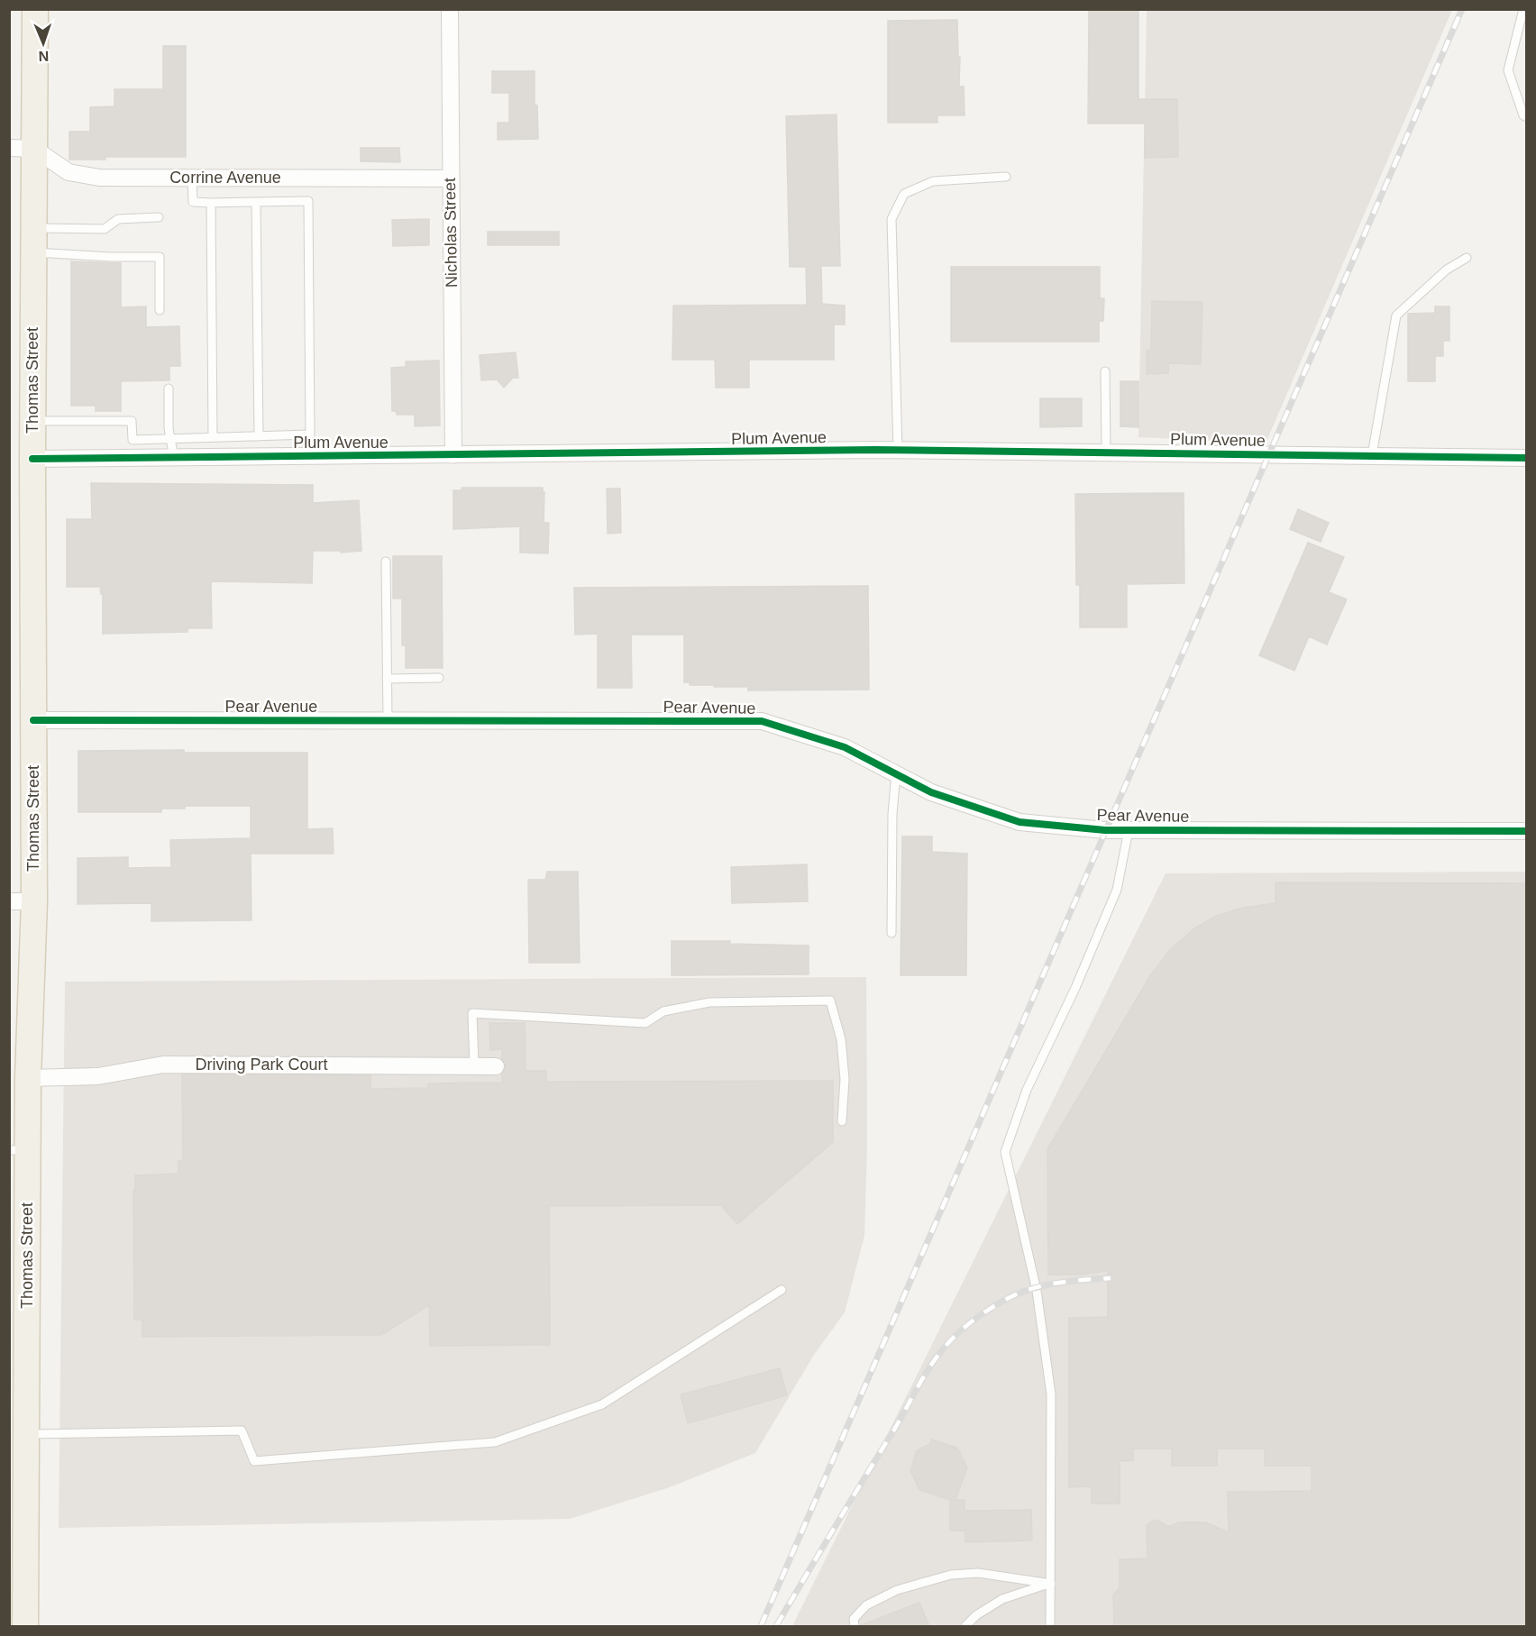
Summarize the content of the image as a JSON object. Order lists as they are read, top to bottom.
{
  "streets": {
    "main road": ["Thomas Street"],
    "street": [
      "Corrine Avenue",
      "Nicholas Street",
      "Plum Avenue",
      "Pear Avenue",
      "Driving Park Court"
    ]
  },
  "crossings": [
    ["Corrine Avenue", "Nicholas Street"],
    ["Corrine Avenue", "Thomas Street"],
    ["Nicholas Street", "Plum Avenue"],
    ["Thomas Street", "Plum Avenue"],
    ["Thomas Street", "Pear Avenue"],
    ["Thomas Street", "Driving Park Court"]
  ],
  "north": "bottom"
}
